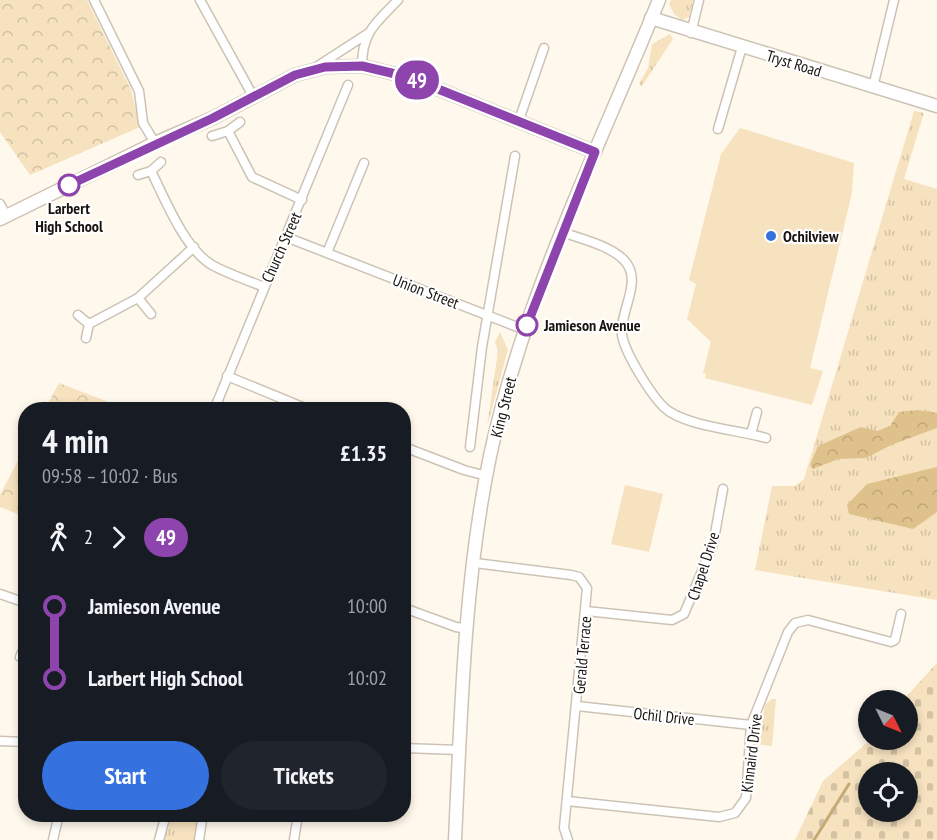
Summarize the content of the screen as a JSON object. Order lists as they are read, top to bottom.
{
  "streets": {
    "street": [
      "Tryst Road",
      "Church Street",
      "Union Street",
      "King Street",
      "Chapel Drive",
      "Gerald Terrace",
      "Ochil Drive",
      "Kinnaird Drive"
    ]
  },
  "crossings": [
    ["Tryst Road", "King Street"],
    ["Church Street", "Union Street"],
    ["Union Street", "King Street"],
    ["King Street", "Gerald Terrace"],
    ["Chapel Drive", "Gerald Terrace"],
    ["Gerald Terrace", "Ochil Drive"],
    ["Gerald Terrace", "Kinnaird Drive"],
    ["Ochil Drive", "Kinnaird Drive"]
  ],
  "places": ["Larbert High School", "Ochilview", "Jamieson Avenue"],
  "lines": ["bus line 49"],
  "north": "bottom right",
  "page": {
    "on_map": "49",
    "heading": ["4 min", "09:58 – 10:02 · Bus", "£1.35"],
    "legs": ["2", "49"],
    "list": [
      {
        "name": "Jamieson Avenue",
        "value": "10:00"
      },
      {
        "name": "Larbert High School",
        "value": "10:02"
      }
    ],
    "buttons": ["Start", "Tickets"]
  }
}
